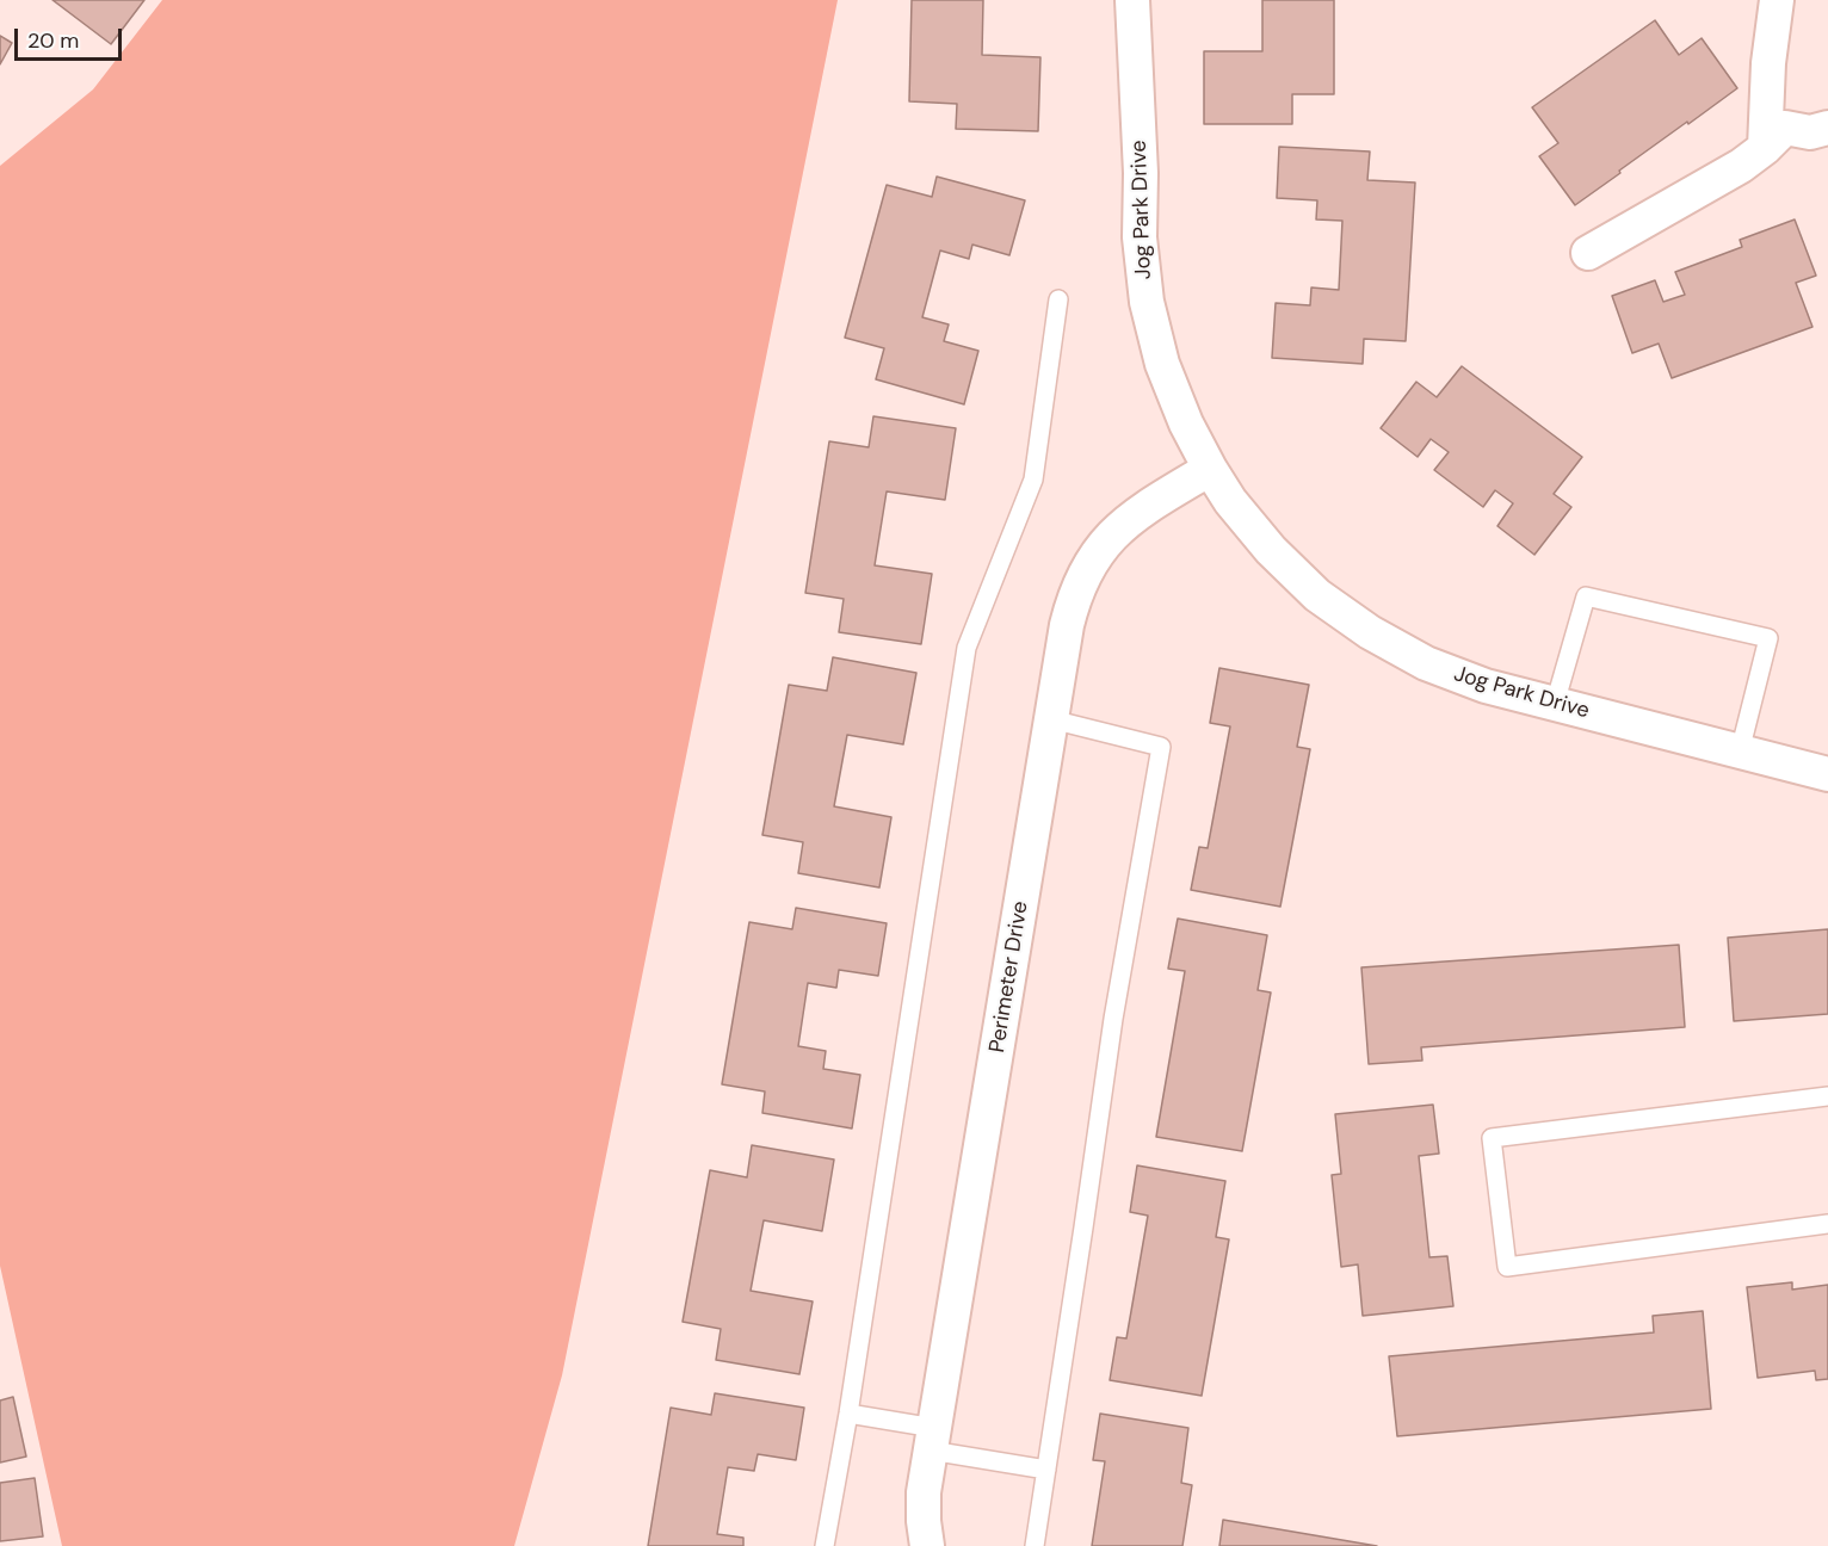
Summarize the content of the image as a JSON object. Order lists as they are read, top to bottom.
{
  "streets": {
    "street": ["Jog Park Drive", "Perimeter Drive"]
  },
  "crossings": [
    ["Jog Park Drive", "Perimeter Drive"]
  ],
  "scale_bar": "20 m"
}
